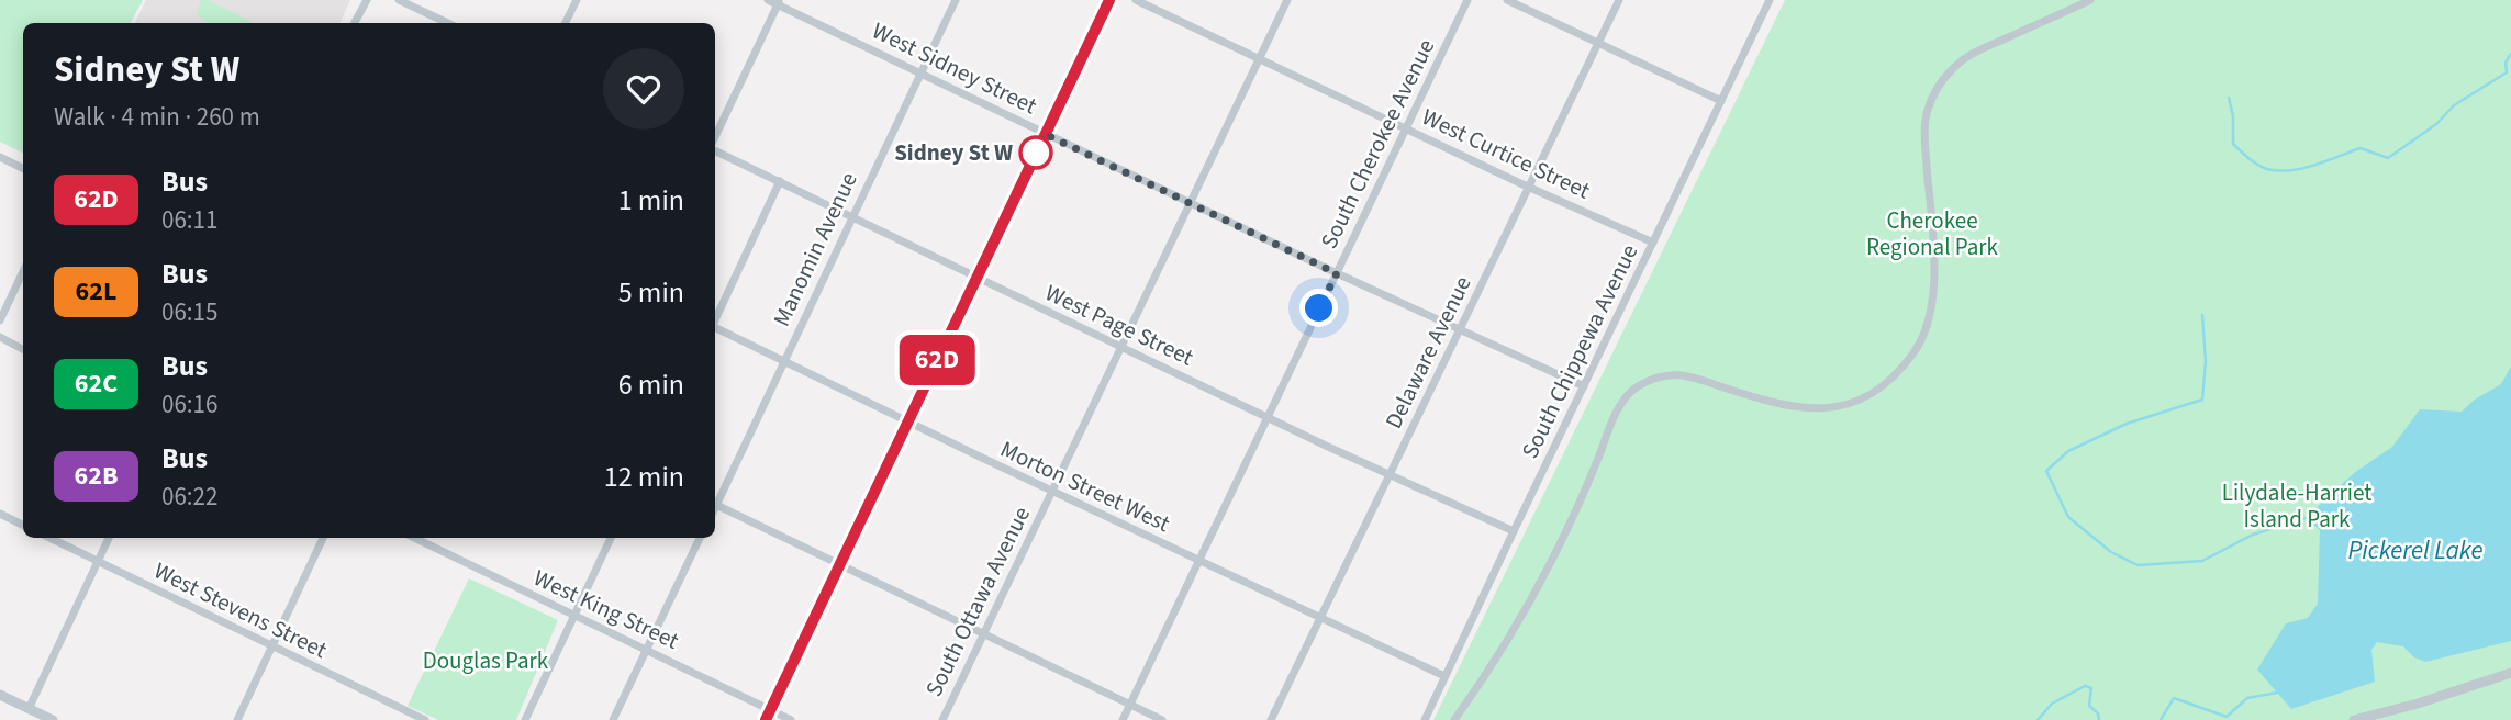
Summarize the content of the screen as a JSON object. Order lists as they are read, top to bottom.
{
  "streets": {
    "street": [
      "West Sidney Street",
      "South Cherokee Avenue",
      "West Curtice Street",
      "Manomin Avenue",
      "West Page Street",
      "South Chippewa Avenue",
      "Delaware Avenue",
      "Morton Street West",
      "South Ottawa Avenue",
      "West King Street",
      "West Stevens Street"
    ]
  },
  "crossings": [
    ["West Sidney Street", "South Cherokee Avenue"],
    ["West Sidney Street", "Manomin Avenue"],
    ["West Sidney Street", "South Chippewa Avenue"],
    ["West Sidney Street", "Delaware Avenue"],
    ["West Sidney Street", "South Ottawa Avenue"],
    ["South Cherokee Avenue", "West Curtice Street"],
    ["South Cherokee Avenue", "West Page Street"],
    ["South Cherokee Avenue", "Morton Street West"],
    ["West Curtice Street", "South Chippewa Avenue"],
    ["West Curtice Street", "Delaware Avenue"],
    ["West Curtice Street", "South Ottawa Avenue"],
    ["Manomin Avenue", "West Page Street"],
    ["Manomin Avenue", "Morton Street West"],
    ["West Page Street", "South Chippewa Avenue"],
    ["West Page Street", "Delaware Avenue"],
    ["West Page Street", "South Ottawa Avenue"],
    ["South Chippewa Avenue", "Morton Street West"],
    ["Delaware Avenue", "Morton Street West"],
    ["Morton Street West", "South Ottawa Avenue"]
  ],
  "water": ["Pickerel Lake"],
  "parks": ["Cherokee Regional Park", "Lilydale-Harriet Island Park", "Douglas Park"],
  "places": ["Sidney St W"],
  "lines": ["bus line 62D"],
  "page": {
    "on_map": "62D",
    "heading": ["Sidney St W", "Walk · 4 min · 260 m"],
    "list": [
      {
        "mark": "62D",
        "name": "Bus",
        "note": "06:11",
        "value": "1 min"
      },
      {
        "mark": "62L",
        "name": "Bus",
        "note": "06:15",
        "value": "5 min"
      },
      {
        "mark": "62C",
        "name": "Bus",
        "note": "06:16",
        "value": "6 min"
      },
      {
        "mark": "62B",
        "name": "Bus",
        "note": "06:22",
        "value": "12 min"
      }
    ]
  }
}
